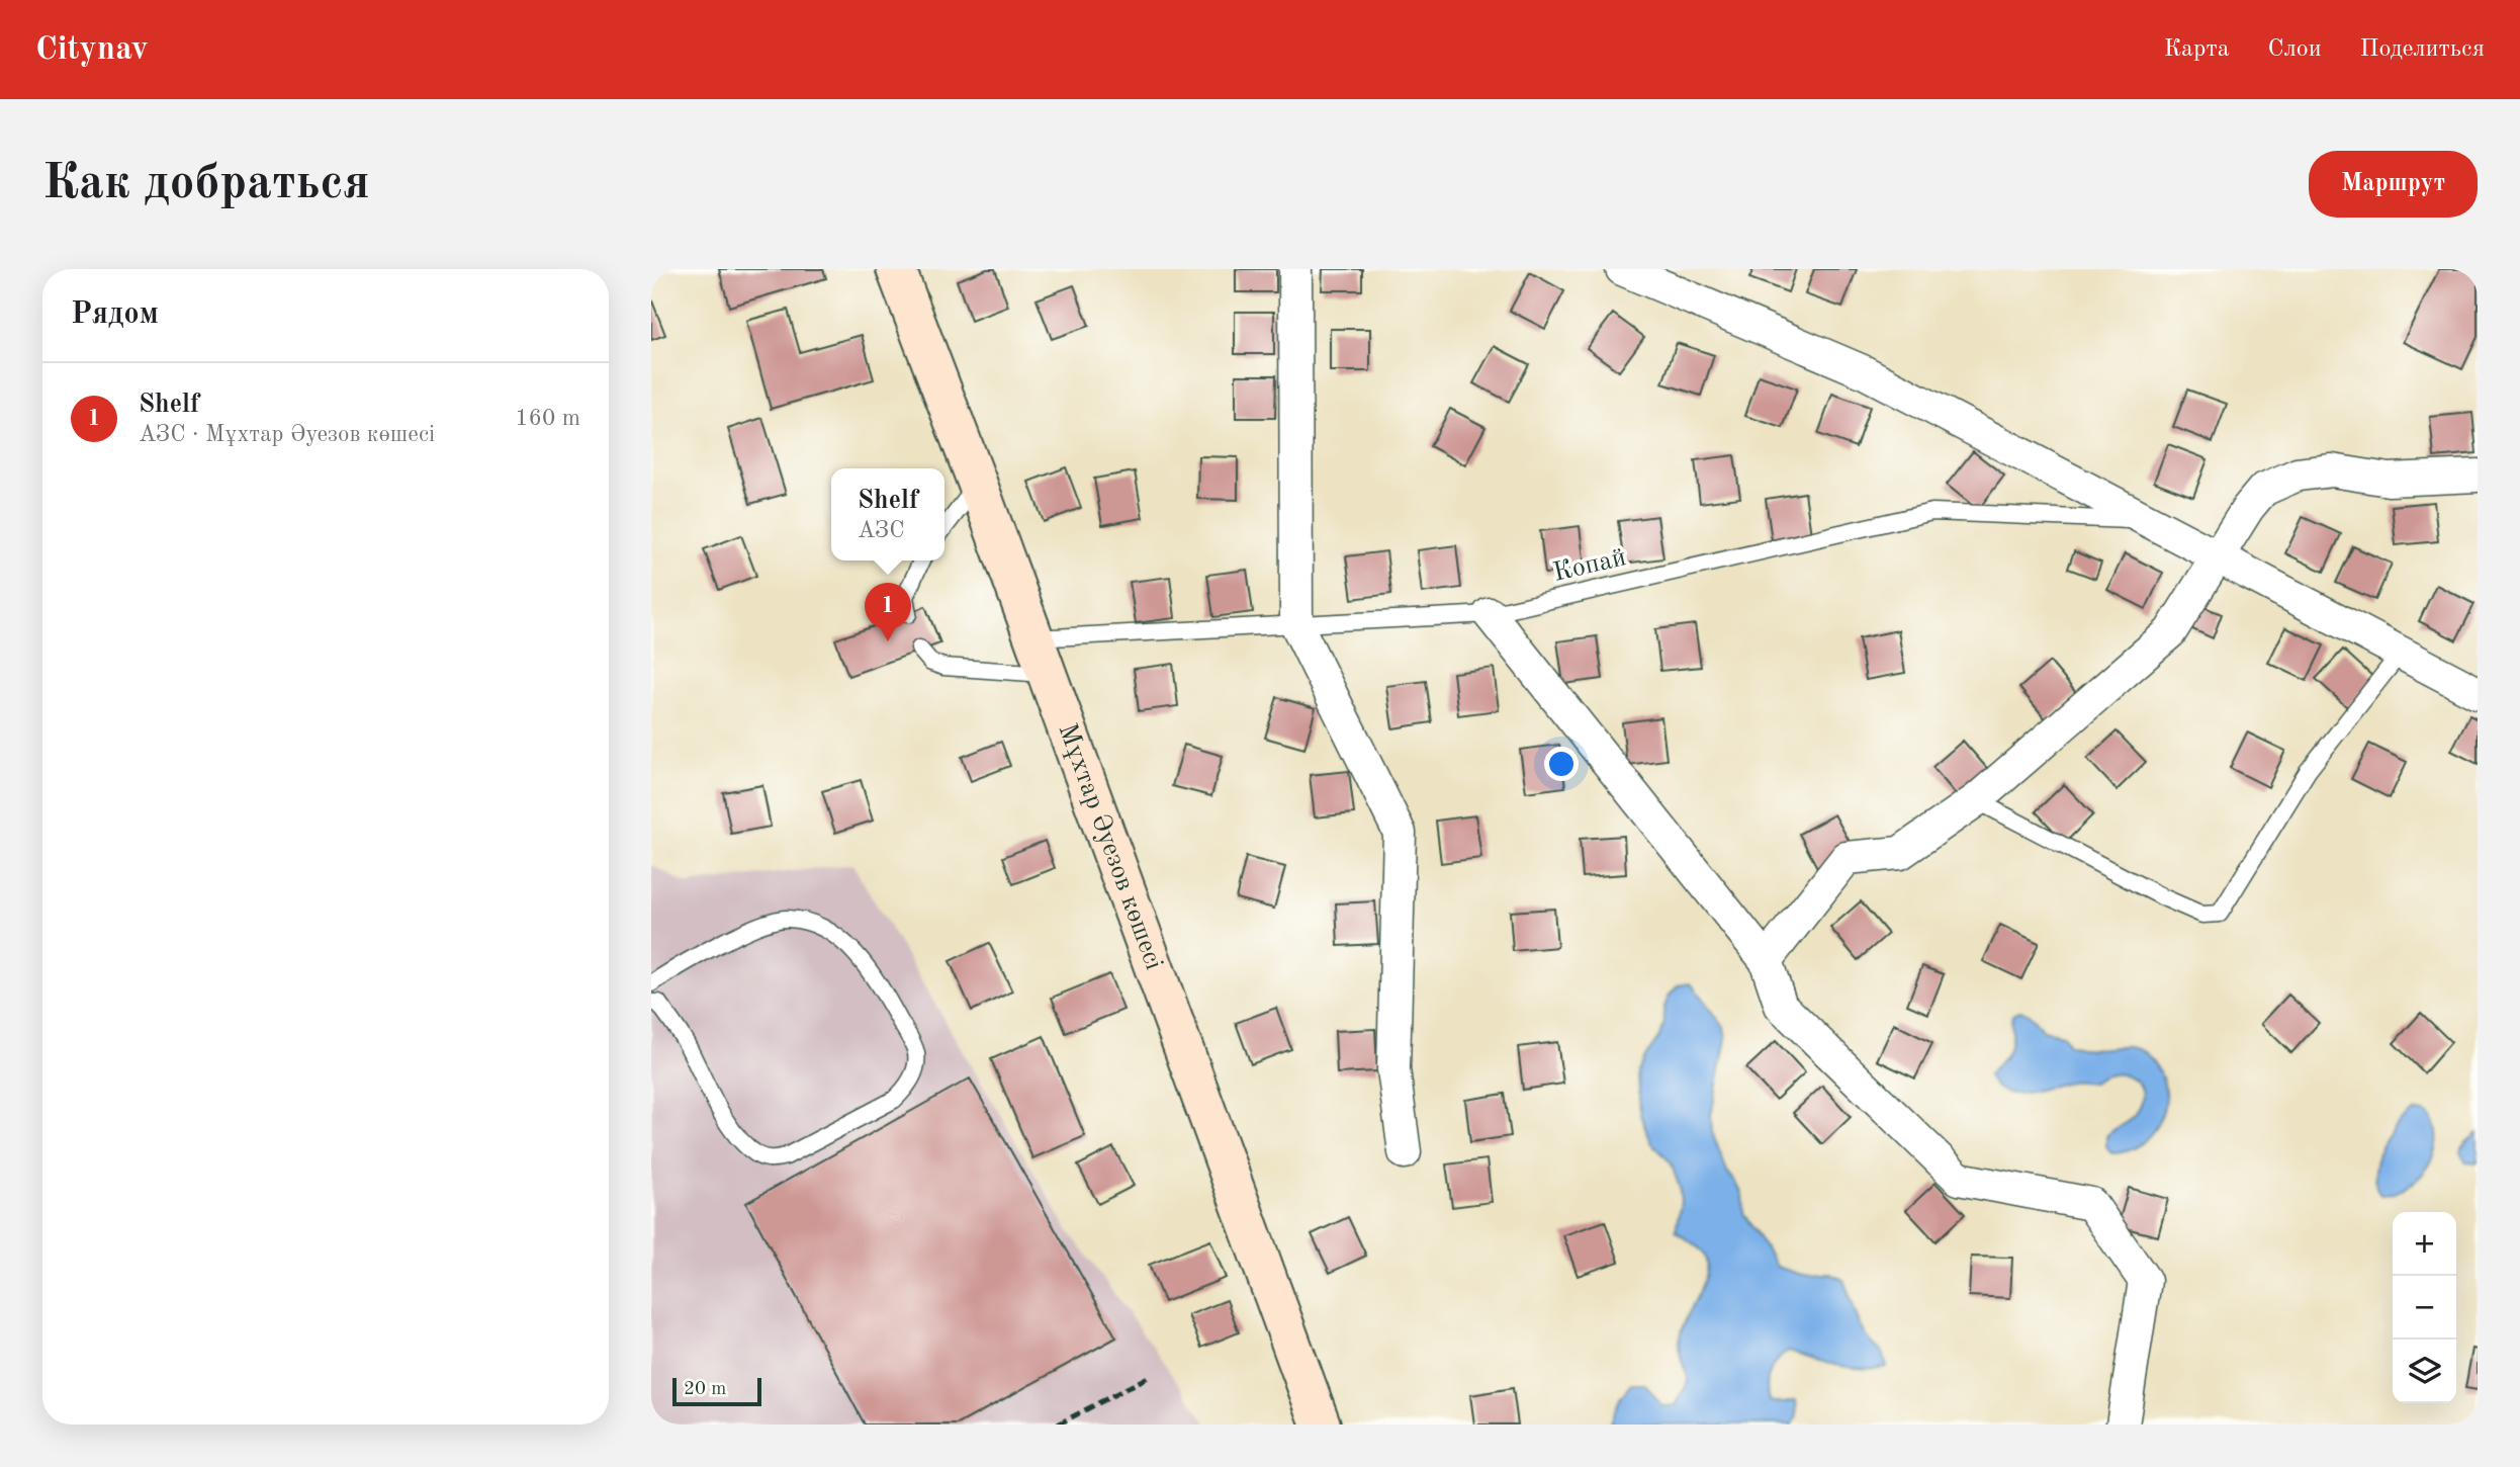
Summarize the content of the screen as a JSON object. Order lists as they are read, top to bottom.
{
  "streets": {
    "street": ["Мұхтар Әуезов көшесі"],
    "lane": ["Копай"]
  },
  "crossings": [
    ["Копай", "Мұхтар Әуезов көшесі"]
  ],
  "scale_bar": "20 m",
  "page": {
    "header": "Citynav",
    "nav": ["Карта", "Слои", "Поделиться"],
    "buttons": "Маршрут",
    "title": "Как добраться",
    "heading": "Рядом",
    "list": [
      {
        "mark": "1",
        "name": "Shelf",
        "note": "АЗС · Мұхтар Әуезов көшесі",
        "value": "160 m"
      }
    ],
    "popup": ["Shelf", "АЗС"],
    "pins": "1",
    "map_buttons": ["+", "−"],
    "scale": "20 m"
  }
}
